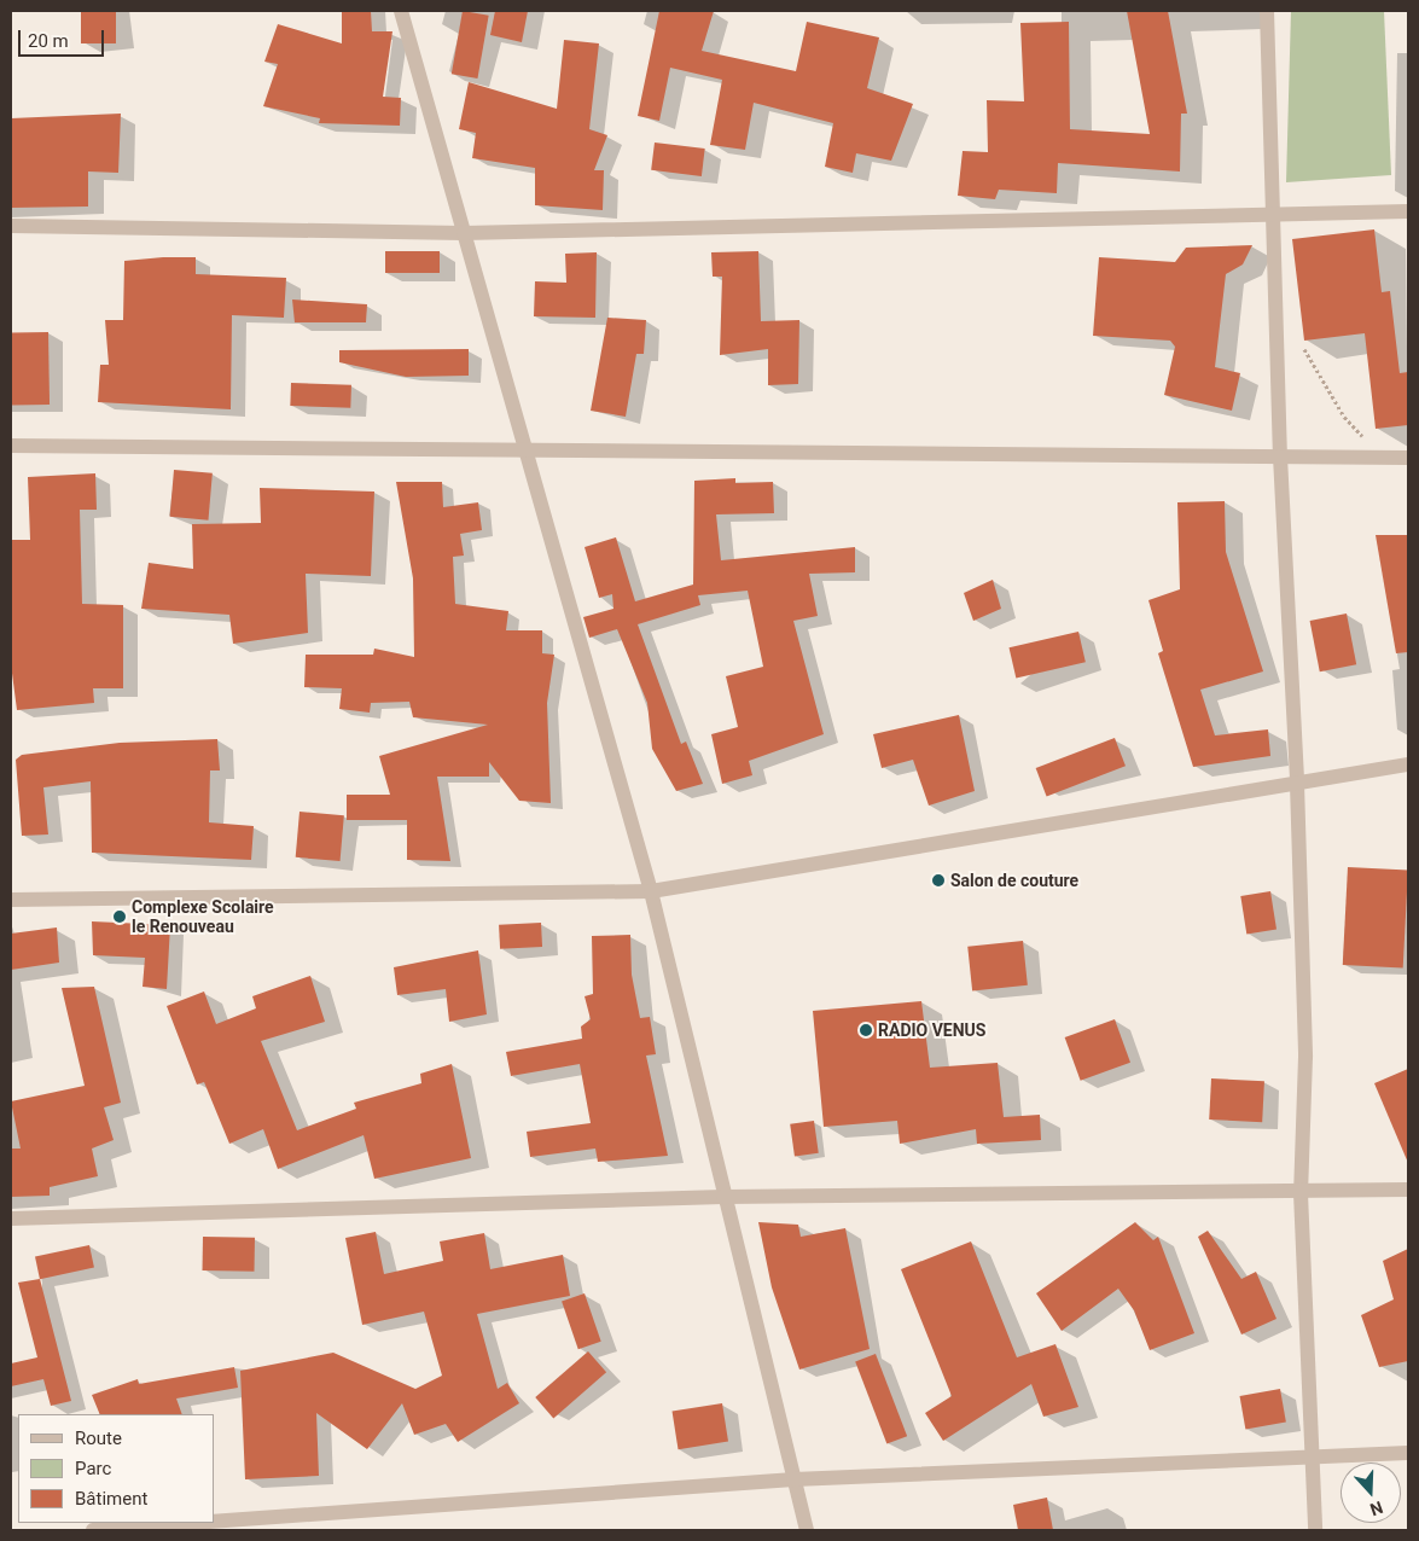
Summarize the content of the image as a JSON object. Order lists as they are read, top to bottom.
{
  "places": ["Salon de couture", "Complexe Scolaire le Renouveau", "RADIO VENUS"],
  "legend": ["Route", "Parc", "Bâtiment"],
  "scale_bar": "20 m",
  "north": "bottom"
}
